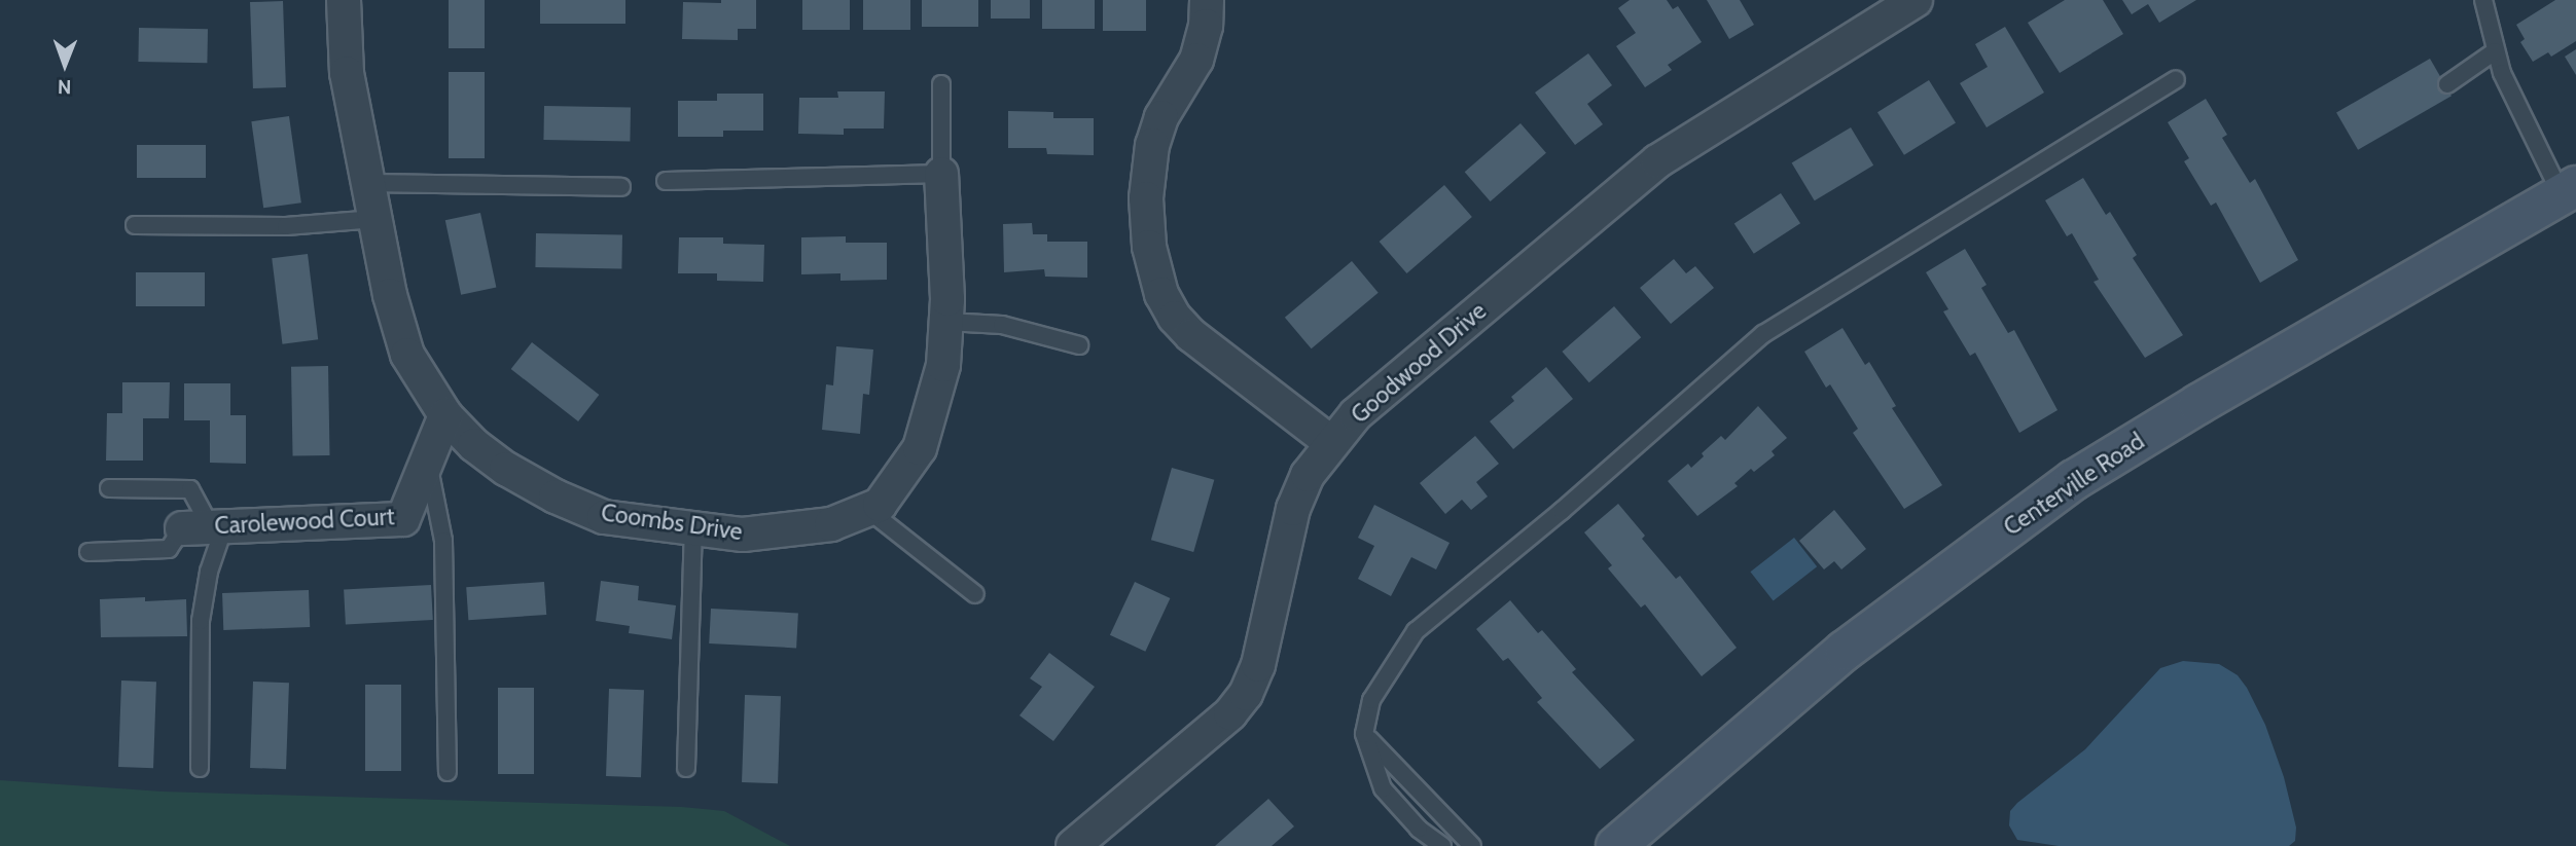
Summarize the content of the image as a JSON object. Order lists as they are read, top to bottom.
{
  "streets": {
    "main road": ["Centerville Road"],
    "street": ["Goodwood Drive", "Carolewood Court", "Coombs Drive"]
  },
  "crossings": [
    ["Carolewood Court", "Coombs Drive"]
  ],
  "north": "bottom"
}
